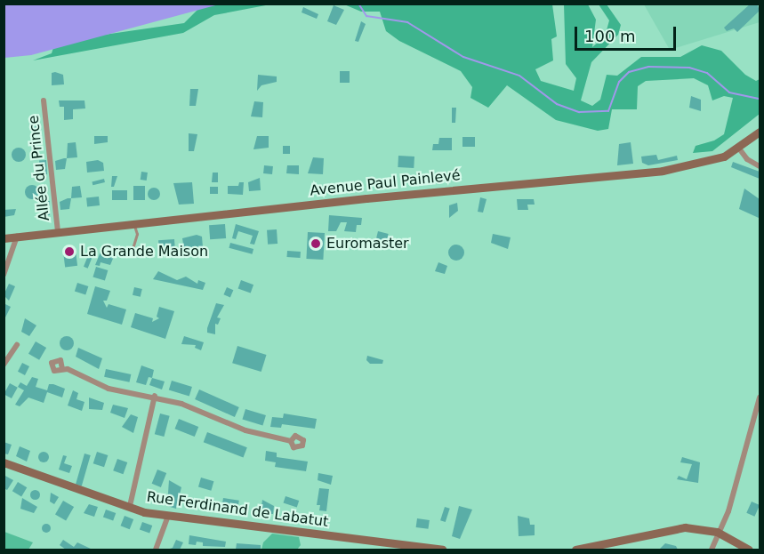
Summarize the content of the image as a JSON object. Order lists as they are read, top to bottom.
{
  "streets": {
    "main road": ["Avenue Paul Painlevé", "Rue Ferdinand de Labatut"],
    "street": ["Allée du Prince"]
  },
  "crossings": [
    ["Allée du Prince", "Avenue Paul Painlevé"]
  ],
  "places": ["Euromaster", "La Grande Maison"],
  "scale_bar": "100 m"
}
